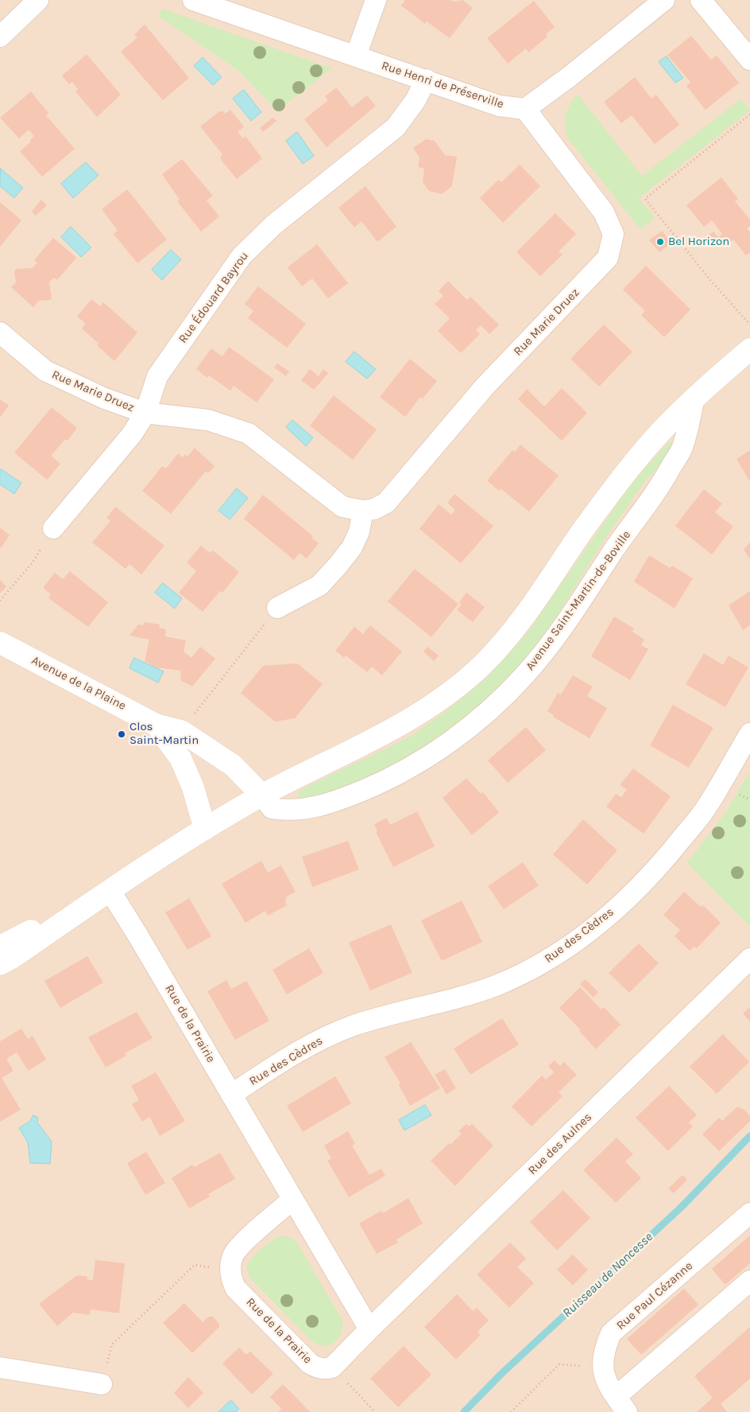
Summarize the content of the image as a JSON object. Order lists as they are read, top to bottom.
{
  "streets": {
    "street": [
      "Rue Henri de Préserville",
      "Rue Édouard Bayrou",
      "Rue Marie Druez",
      "Avenue Saint-Martin-de-Boville",
      "Avenue de la Plaine",
      "Rue des Cèdres",
      "Rue de la Prairie",
      "Rue des Aulnes",
      "Rue Paul Cézanne"
    ]
  },
  "crossings": [
    ["Rue Henri de Préserville", "Rue Édouard Bayrou"],
    ["Rue Henri de Préserville", "Rue Marie Druez"],
    ["Rue Édouard Bayrou", "Rue Marie Druez"],
    ["Avenue Saint-Martin-de-Boville", "Avenue de la Plaine"],
    ["Rue des Cèdres", "Rue de la Prairie"],
    ["Rue de la Prairie", "Rue des Aulnes"]
  ],
  "water": ["Ruisseau de Noncesse"],
  "places": ["Bel Horizon", "Clos Saint-Martin"]
}
